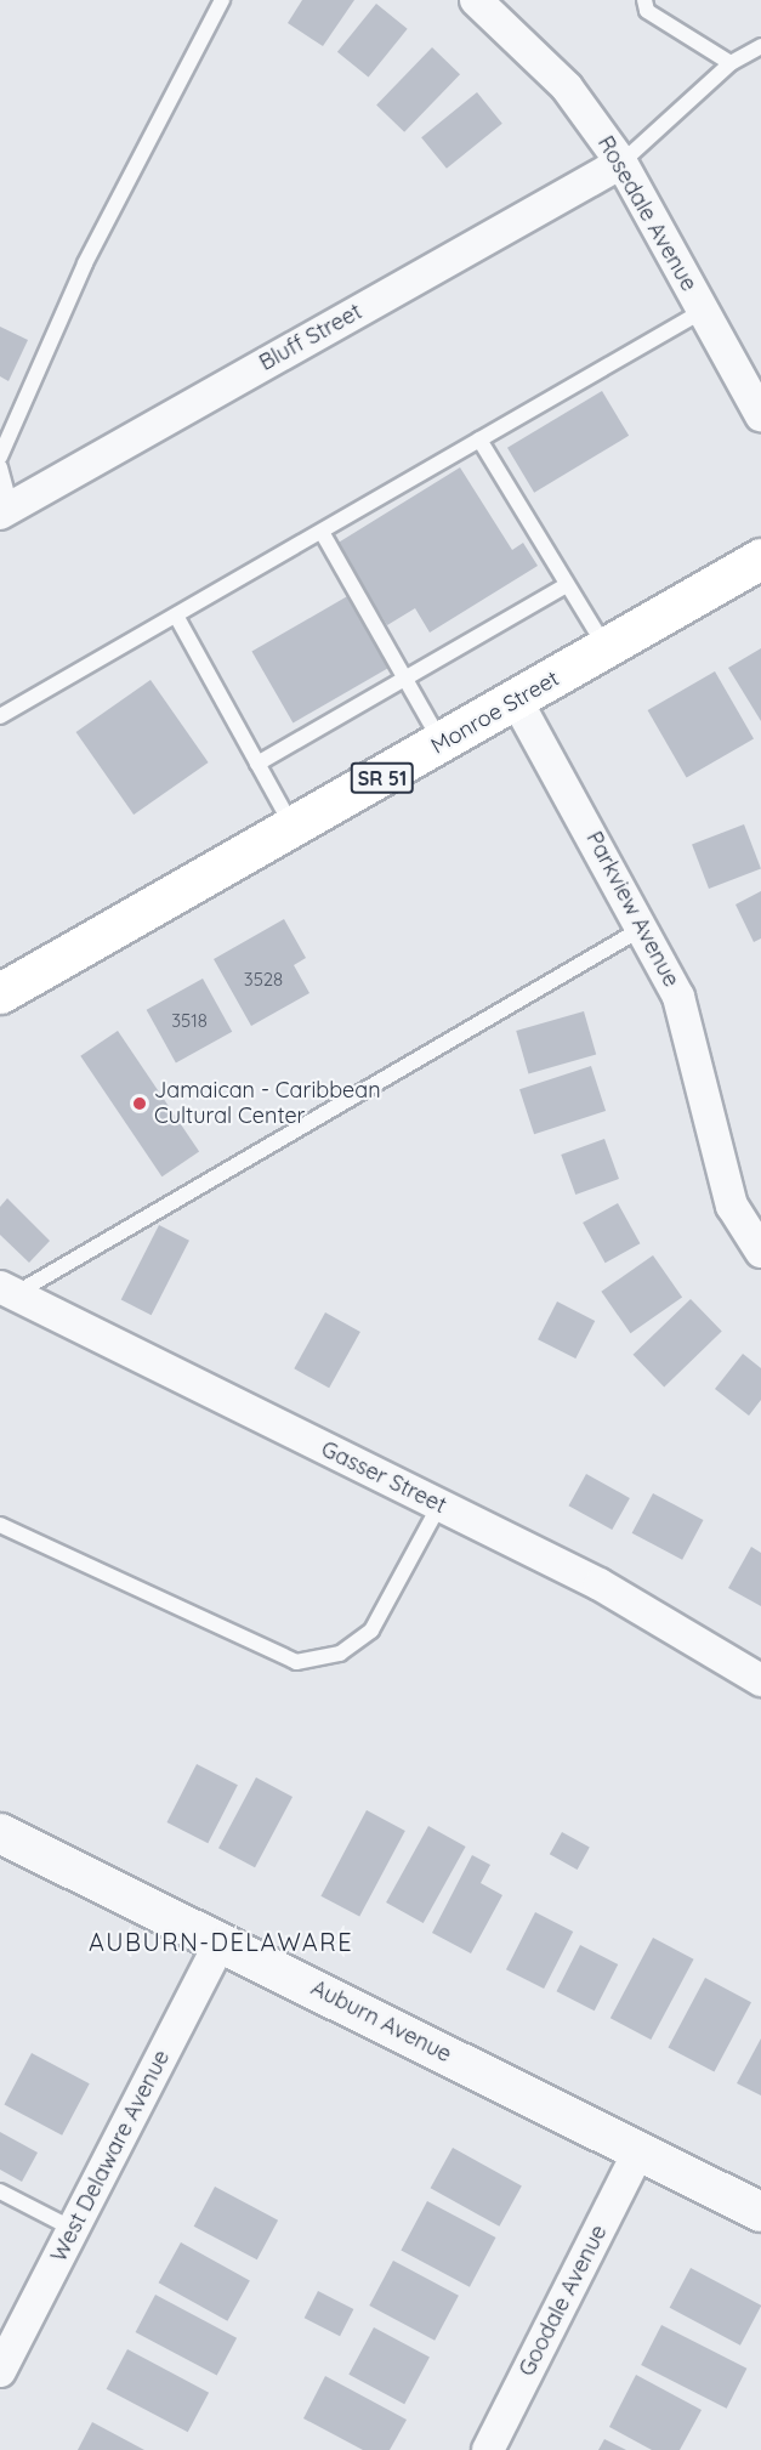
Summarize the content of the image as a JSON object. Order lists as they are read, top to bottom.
{
  "streets": {
    "main road": ["Monroe Street", "SR 51"],
    "street": [
      "Rosedale Avenue",
      "Bluff Street",
      "Parkview Avenue",
      "Gasser Street",
      "Auburn Avenue",
      "West Delaware Avenue",
      "Goodale Avenue"
    ]
  },
  "crossings": [
    ["Rosedale Avenue", "Bluff Street"],
    ["Monroe Street", "Parkview Avenue"],
    ["Auburn Avenue", "West Delaware Avenue"],
    ["Auburn Avenue", "Goodale Avenue"]
  ],
  "districts": ["AUBURN-DELAWARE"],
  "places": ["Jamaican - Caribbean Cultural Center"],
  "house_numbers": ["3528", "3518"]
}
